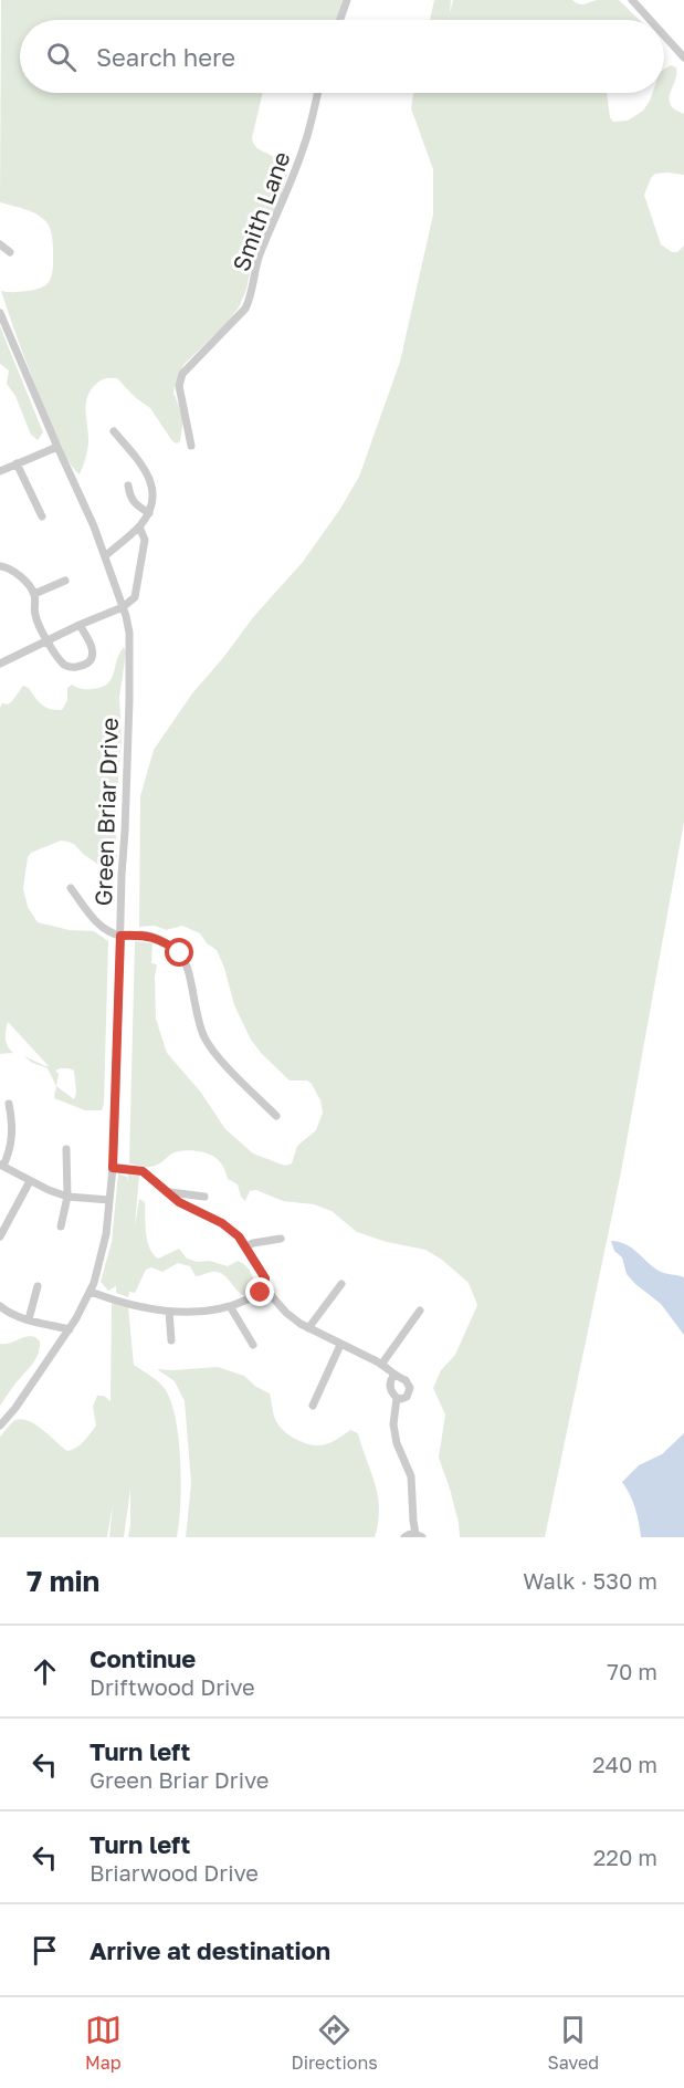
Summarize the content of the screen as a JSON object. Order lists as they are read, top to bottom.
{
  "streets": {
    "street": ["Smith Lane", "Green Briar Drive"]
  },
  "page": {
    "search": "Search here",
    "heading": ["7 min", "Walk · 530 m"],
    "list": [
      ["Continue", "Driftwood Drive", "70 m"],
      ["Turn left", "Green Briar Drive", "240 m"],
      ["Turn left", "Briarwood Drive", "220 m"],
      "Arrive at destination"
    ],
    "nav": ["Map", "Directions", "Saved"]
  }
}
